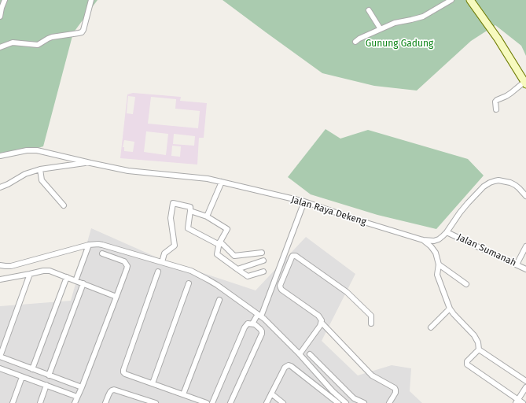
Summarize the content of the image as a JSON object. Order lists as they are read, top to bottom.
{
  "streets": {
    "street": ["Jalan Raya Dekeng", "Jalan Sumanah"]
  },
  "crossings": [
    ["Jalan Raya Dekeng", "Jalan Sumanah"]
  ],
  "parks": ["Gunung Gadung"]
}
